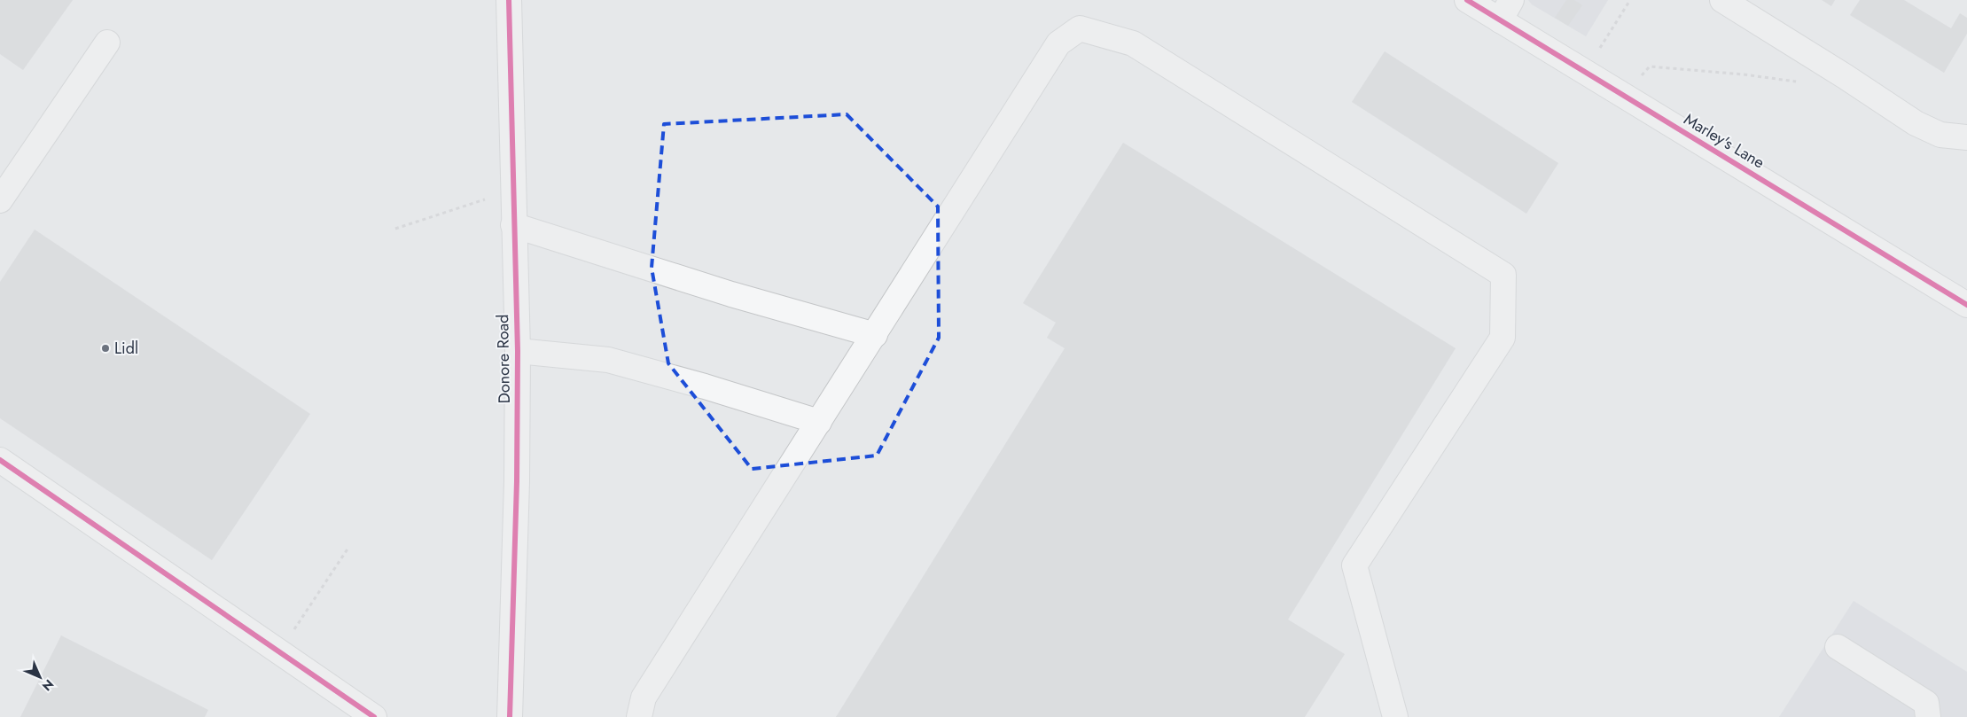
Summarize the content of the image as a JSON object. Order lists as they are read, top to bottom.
{
  "streets": {
    "street": ["Marley's Lane", "Donore Road"]
  },
  "places": ["Lidl"],
  "north": "bottom right"
}
